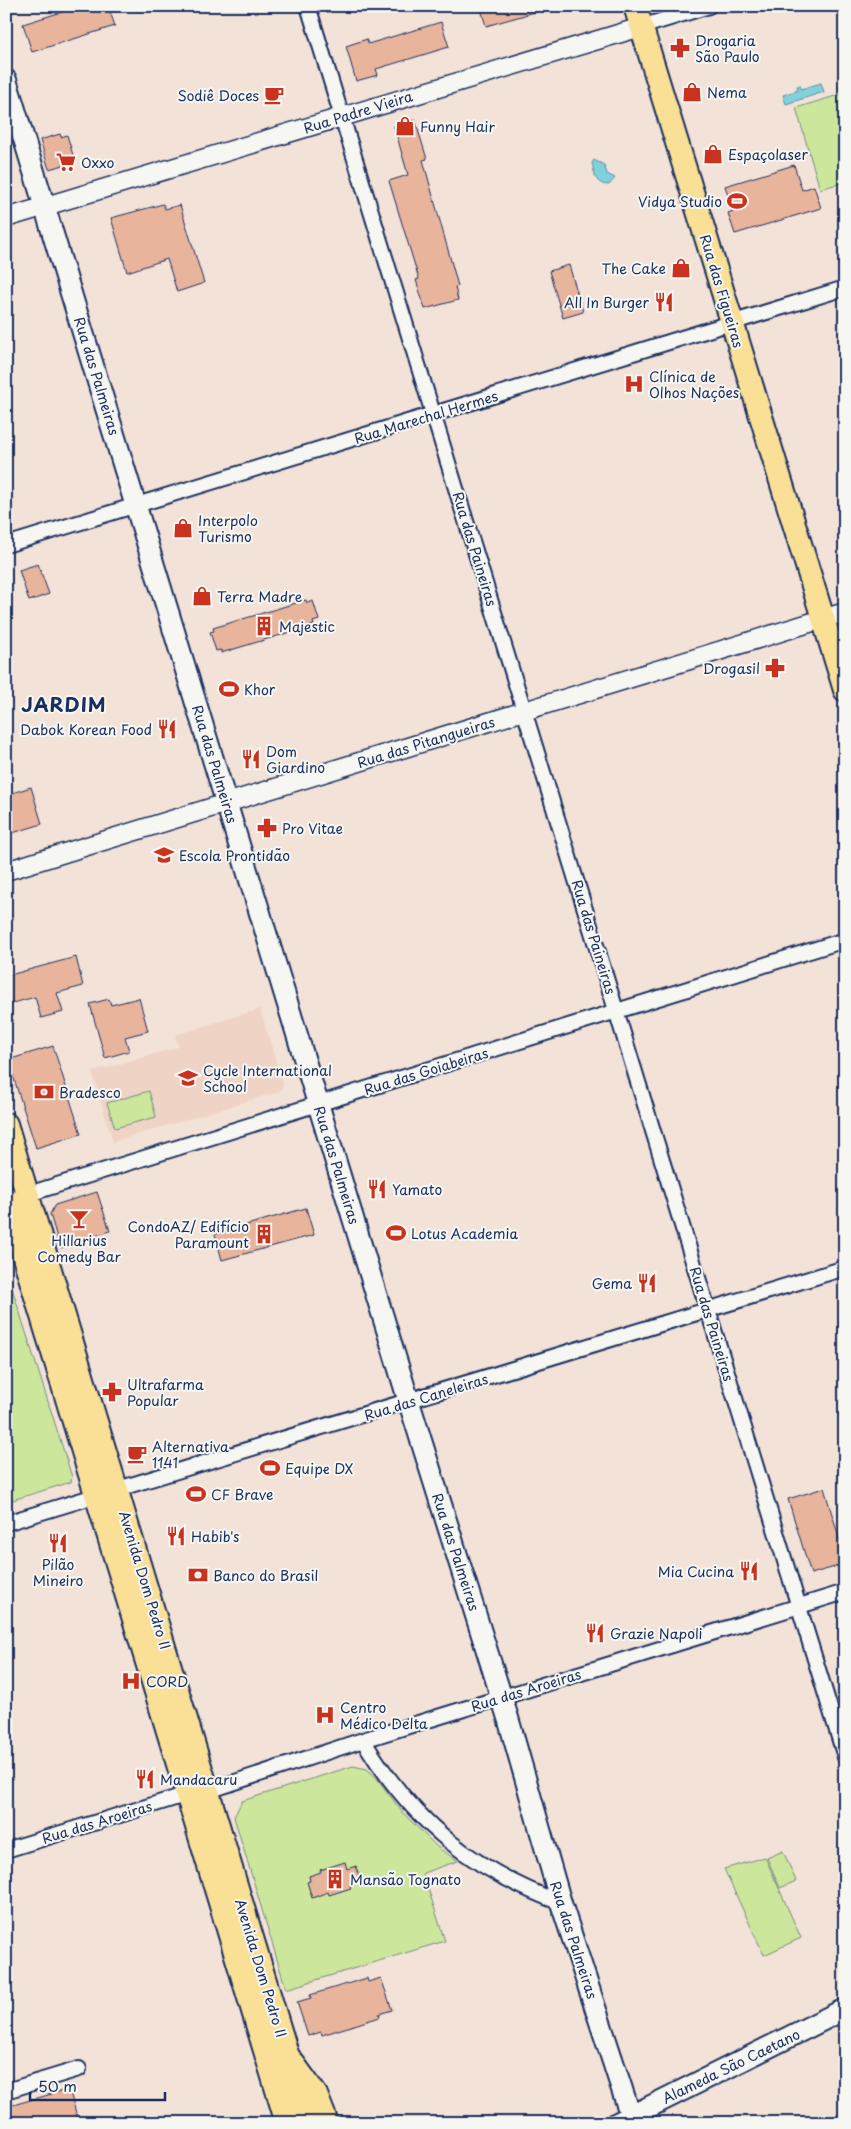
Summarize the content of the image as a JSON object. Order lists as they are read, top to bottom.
{
  "streets": {
    "main road": [
      "Rua das Figueiras",
      "Rua das Palmeiras",
      "Avenida Dom Pedro II",
      "Alameda São Caetano"
    ],
    "street": [
      "Rua Padre Vieira",
      "Rua Marechal Hermes",
      "Rua das Paineiras",
      "Rua das Pitangueiras",
      "Rua das Goiabeiras",
      "Rua das Caneleiras",
      "Rua das Aroeiras"
    ]
  },
  "crossings": [
    ["Rua Padre Vieira", "Rua das Figueiras"],
    ["Rua Padre Vieira", "Rua das Palmeiras"],
    ["Rua Padre Vieira", "Rua das Paineiras"],
    ["Rua das Figueiras", "Rua Marechal Hermes"],
    ["Rua das Figueiras", "Rua das Pitangueiras"],
    ["Rua das Palmeiras", "Rua Marechal Hermes"],
    ["Rua das Palmeiras", "Rua das Pitangueiras"],
    ["Rua das Palmeiras", "Rua das Goiabeiras"],
    ["Rua das Palmeiras", "Rua das Caneleiras"],
    ["Rua das Palmeiras", "Rua das Aroeiras"],
    ["Rua das Palmeiras", "Alameda São Caetano"],
    ["Rua Marechal Hermes", "Rua das Paineiras"],
    ["Rua das Paineiras", "Rua das Pitangueiras"],
    ["Rua das Paineiras", "Rua das Goiabeiras"],
    ["Rua das Paineiras", "Rua das Caneleiras"],
    ["Rua das Paineiras", "Rua das Aroeiras"],
    ["Rua das Goiabeiras", "Avenida Dom Pedro II"],
    ["Rua das Caneleiras", "Avenida Dom Pedro II"],
    ["Avenida Dom Pedro II", "Rua das Aroeiras"]
  ],
  "districts": ["JARDIM"],
  "places": {
    "pharmacy": [
      "Drogaria São Paulo",
      "Drogasil",
      "Pro Vitae",
      "Ultrafarma Popular"
    ],
    "shop": [
      "Nema",
      "Funny Hair",
      "Espaçolaser",
      "The Cake",
      "Interpolo Turismo",
      "Terra Madre"
    ],
    "cafe": ["Sodiê Doces", "Alternativa 1141"],
    "supermarket": ["Oxxo"],
    "sports": [
      "Vidya Studio",
      "Khor",
      "Lotus Academia",
      "Equipe DX",
      "CF Brave"
    ],
    "restaurant": [
      "All In Burger",
      "Dabok Korean Food",
      "Dom Giardino",
      "Yamato",
      "Gema",
      "Habib's",
      "Pilão Mineiro",
      "Mia Cucina",
      "Grazie Napoli",
      "Mandacaru"
    ],
    "hospital": ["Clínica de Olhos Nações", "CORD", "Centro Médico Delta"],
    "building": ["Majestic", "CondoAZ/ Edifício Paramount", "Mansão Tognato"],
    "school or university": ["Escola Prontidão", "Cycle International School"],
    "bank": ["Bradesco", "Banco do Brasil"],
    "bar": ["Hillarius Comedy Bar"]
  },
  "scale_bar": "50 m"
}
